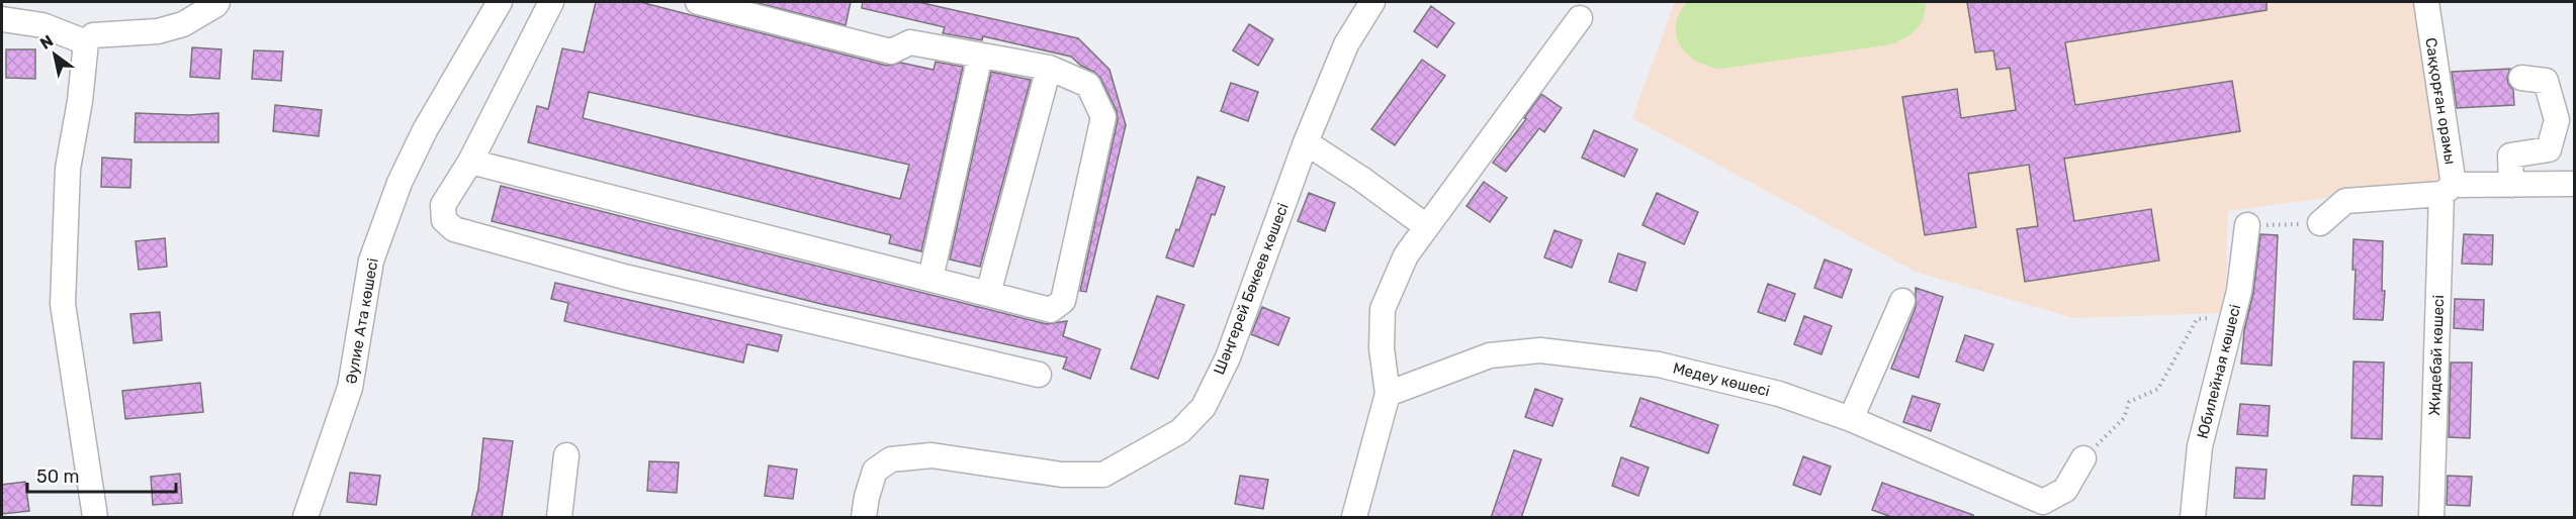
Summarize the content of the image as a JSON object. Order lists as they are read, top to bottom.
{
  "streets": {
    "street": [
      "Саққорған орамы",
      "Шәңгерей Бөкеев көшесі",
      "Әулие Ата көшесі",
      "Жидебай көшесі",
      "Юбилейная көшесі",
      "Медеу көшесі"
    ]
  },
  "crossings": [
    ["Саққорған орамы", "Жидебай көшесі"]
  ],
  "scale_bar": "50 m",
  "north": "top left"
}
